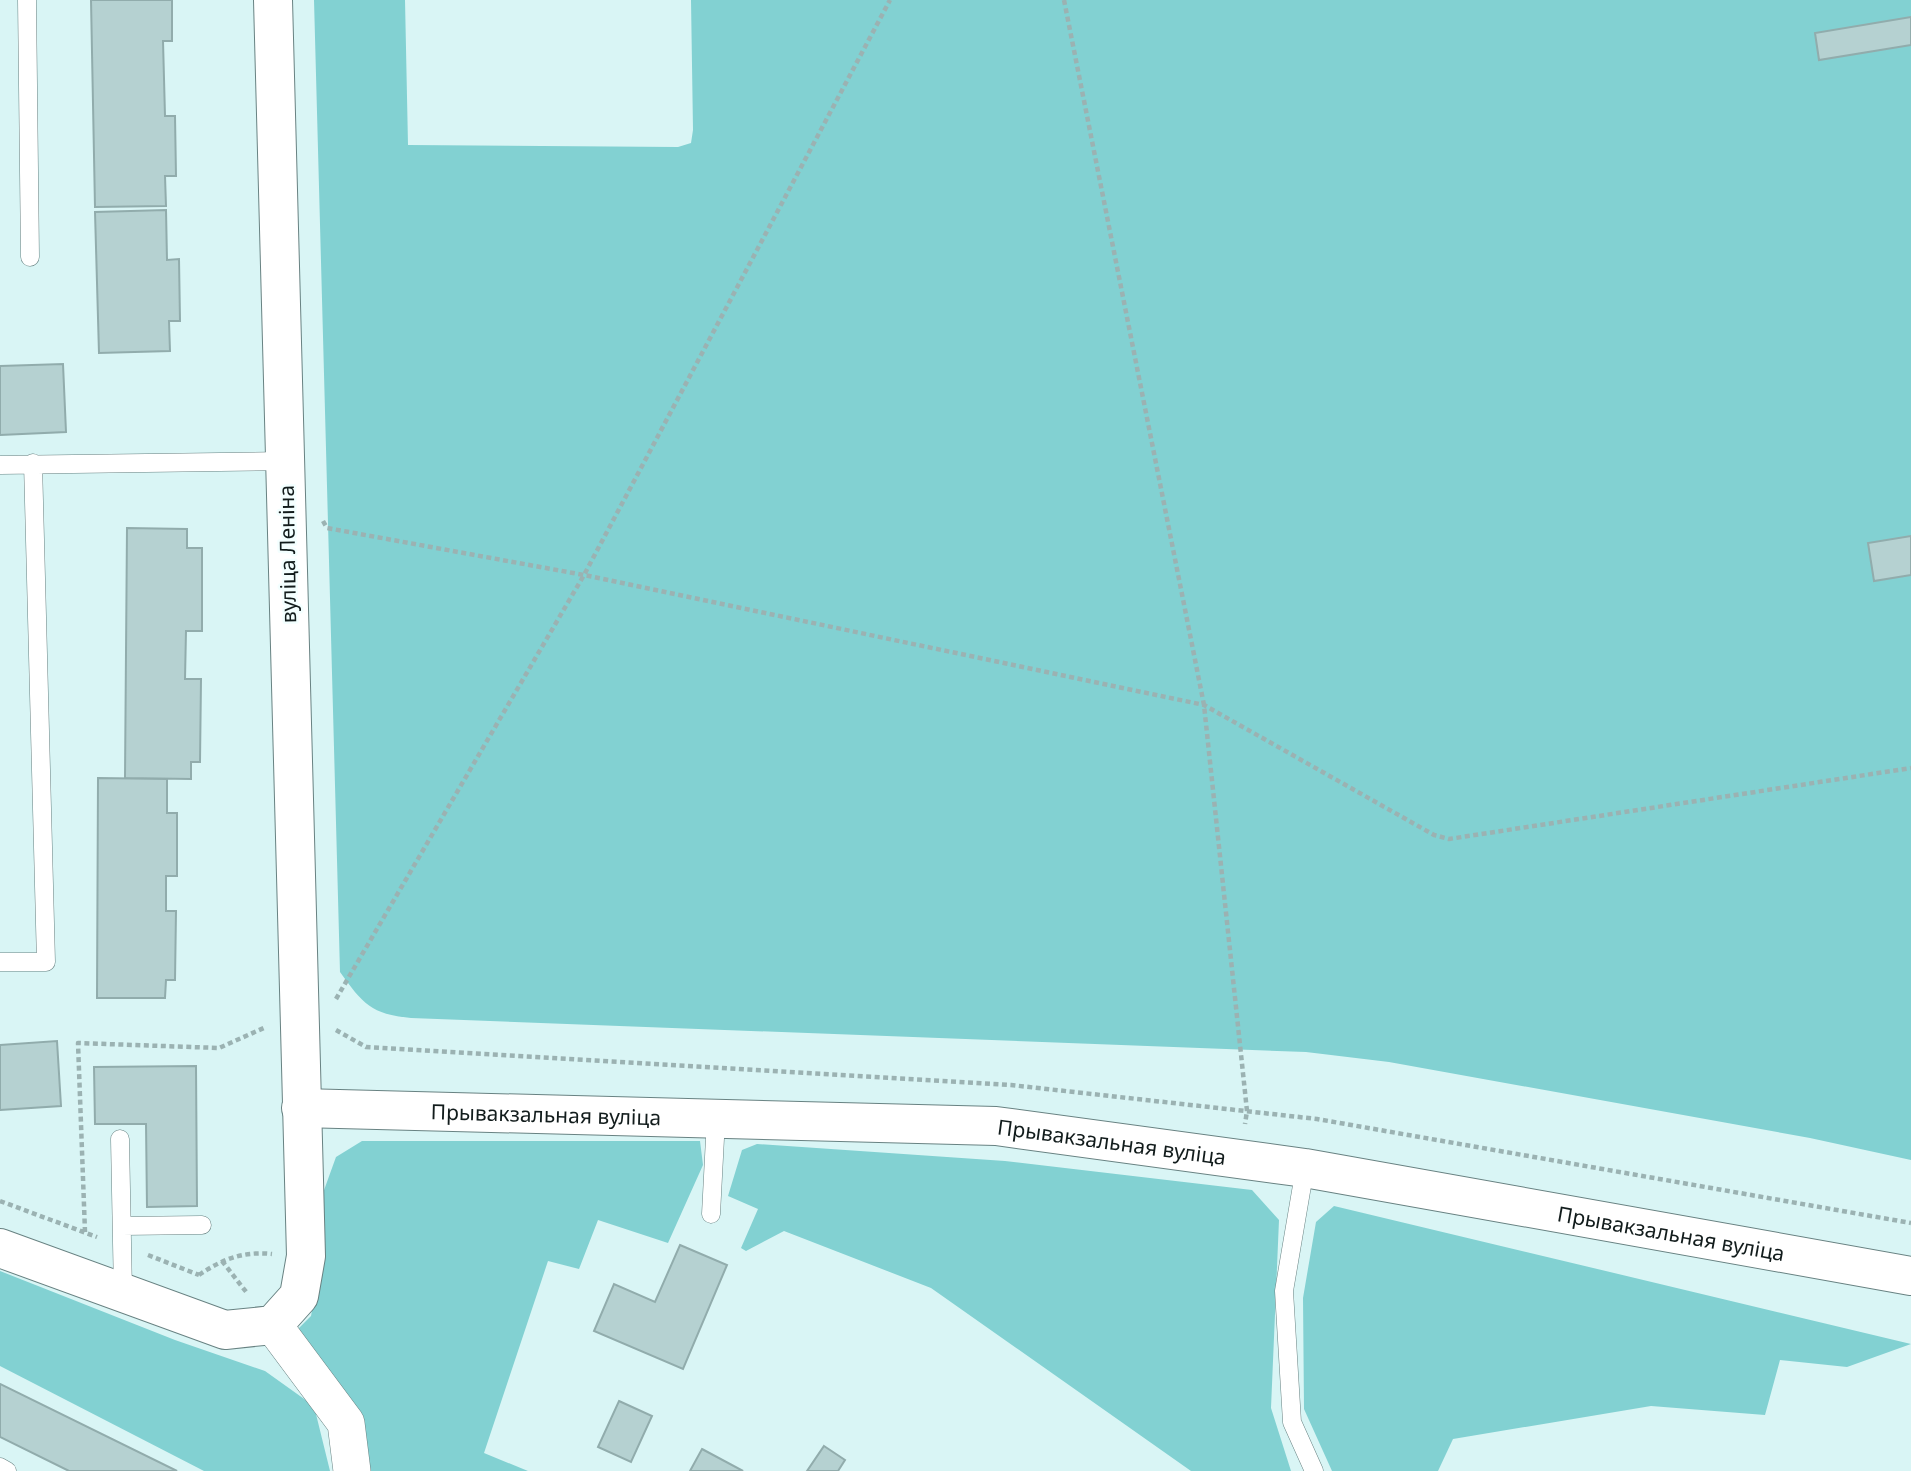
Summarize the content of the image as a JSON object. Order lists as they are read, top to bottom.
{
  "streets": {
    "street": ["вуліца Леніна", "Прывакзальная вуліца"]
  },
  "crossings": [
    ["вуліца Леніна", "Прывакзальная вуліца"]
  ]
}
